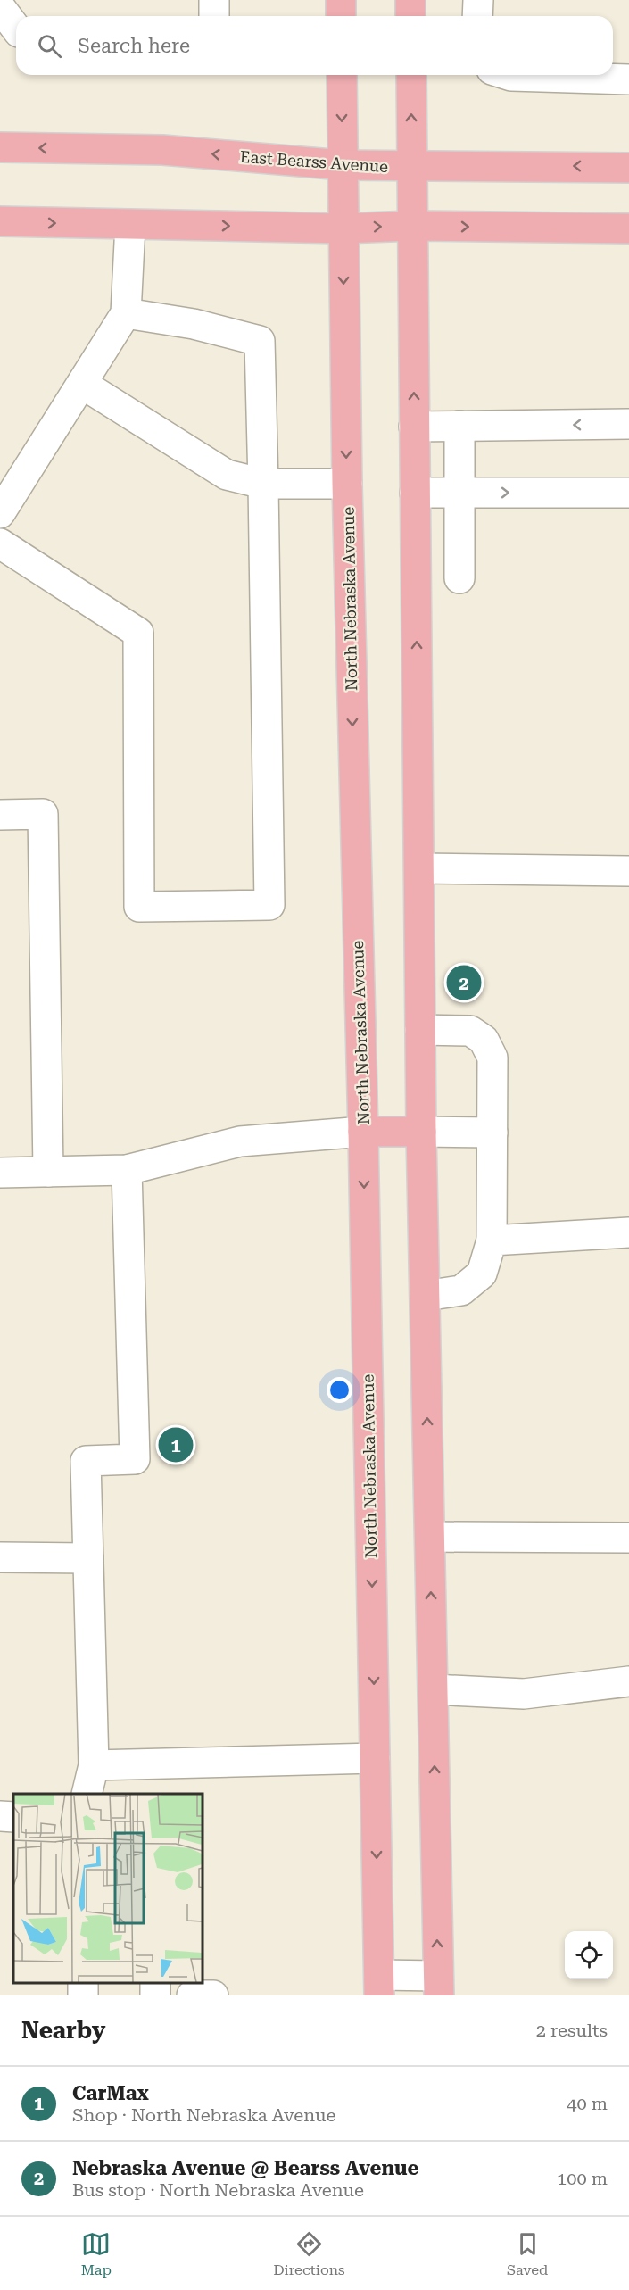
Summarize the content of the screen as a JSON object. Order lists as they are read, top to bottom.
{
  "streets": {
    "main road": ["East Bearss Avenue", "North Nebraska Avenue"]
  },
  "crossings": [
    ["East Bearss Avenue", "North Nebraska Avenue"]
  ],
  "page": {
    "search": "Search here",
    "pins": ["2", "1"],
    "heading": ["Nearby", "2 results"],
    "list": [
      {
        "mark": "1",
        "name": "CarMax",
        "note": "Shop · North Nebraska Avenue",
        "value": "40 m"
      },
      {
        "mark": "2",
        "name": "Nebraska Avenue @ Bearss Avenue",
        "note": "Bus stop · North Nebraska Avenue",
        "value": "100 m"
      }
    ],
    "nav": ["Map", "Directions", "Saved"]
  }
}
